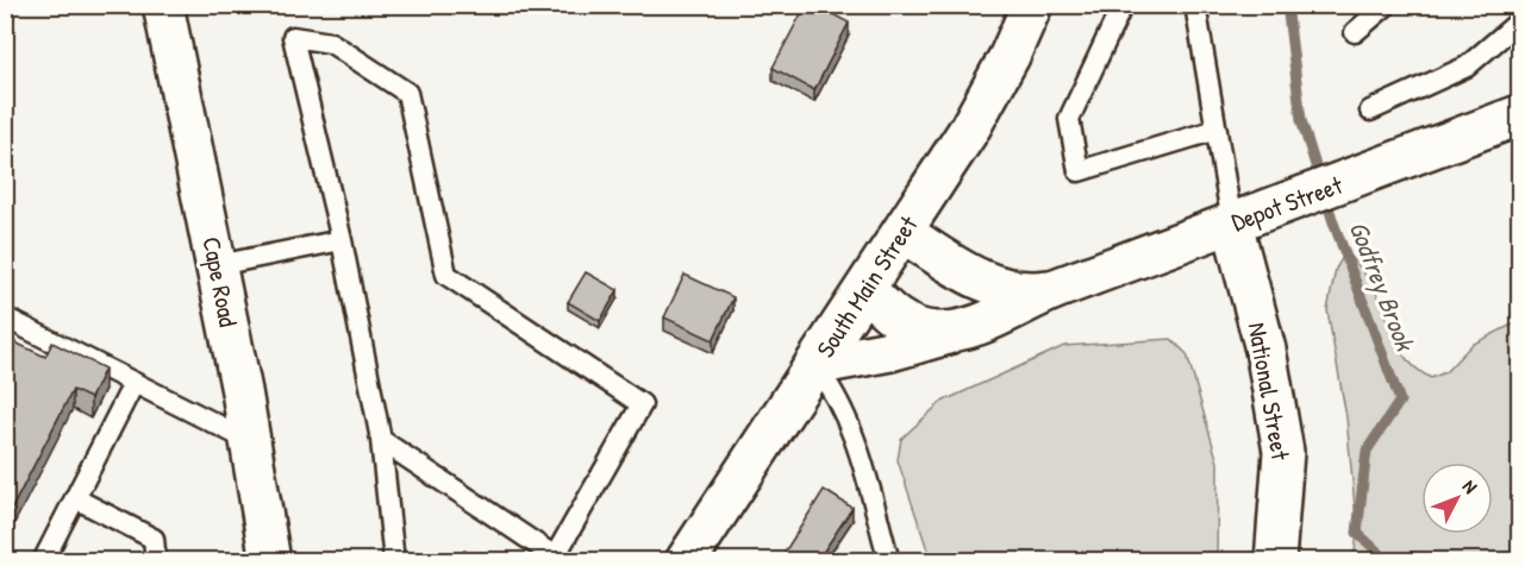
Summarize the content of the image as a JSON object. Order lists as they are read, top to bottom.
{
  "streets": {
    "main road": [
      "Depot Street",
      "Cape Road",
      "South Main Street",
      "National Street"
    ]
  },
  "crossings": [
    ["Depot Street", "South Main Street"],
    ["Depot Street", "National Street"]
  ],
  "water": ["Godfrey Brook"],
  "north": "top right"
}
